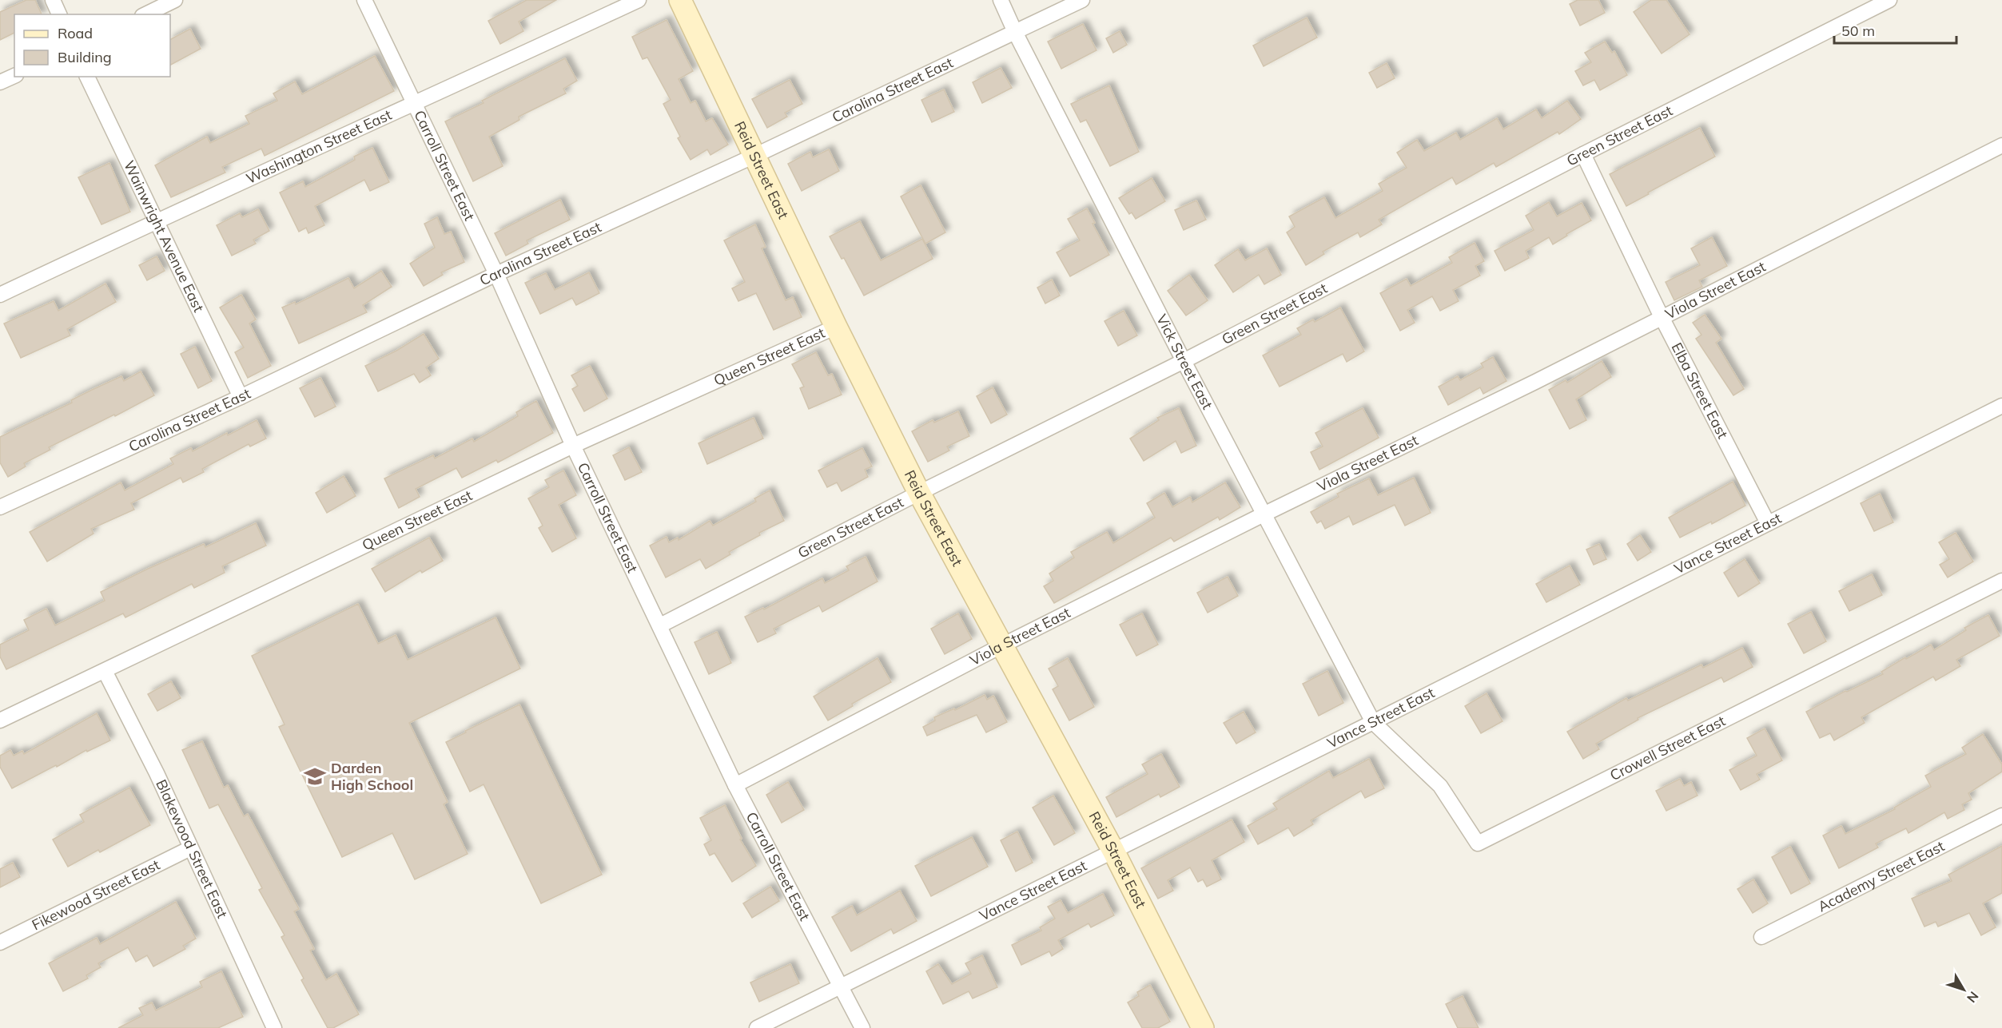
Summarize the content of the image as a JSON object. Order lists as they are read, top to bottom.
{
  "streets": {
    "street": [
      "Carolina Street East",
      "Green Street East",
      "Washington Street East",
      "Carroll Street East",
      "Reid Street East",
      "Wainwright Avenue East",
      "Viola Street East",
      "Queen Street East",
      "Vick Street East",
      "Elba Street East",
      "Vance Street East",
      "Crowell Street East",
      "Blakewood Street East",
      "Academy Street East",
      "Fikewood Street East"
    ]
  },
  "crossings": [
    ["Carolina Street East", "Carroll Street East"],
    ["Carolina Street East", "Reid Street East"],
    ["Carolina Street East", "Wainwright Avenue East"],
    ["Carolina Street East", "Vick Street East"],
    ["Green Street East", "Carroll Street East"],
    ["Green Street East", "Reid Street East"],
    ["Green Street East", "Vick Street East"],
    ["Green Street East", "Elba Street East"],
    ["Washington Street East", "Carroll Street East"],
    ["Washington Street East", "Wainwright Avenue East"],
    ["Carroll Street East", "Viola Street East"],
    ["Carroll Street East", "Queen Street East"],
    ["Carroll Street East", "Vance Street East"],
    ["Reid Street East", "Viola Street East"],
    ["Reid Street East", "Queen Street East"],
    ["Reid Street East", "Vance Street East"],
    ["Viola Street East", "Vick Street East"],
    ["Viola Street East", "Elba Street East"],
    ["Queen Street East", "Blakewood Street East"],
    ["Vick Street East", "Vance Street East"],
    ["Vick Street East", "Crowell Street East"],
    ["Elba Street East", "Vance Street East"],
    ["Vance Street East", "Crowell Street East"],
    ["Blakewood Street East", "Fikewood Street East"]
  ],
  "places": {
    "school or university": ["Darden High School"]
  },
  "legend": ["Road", "Building"],
  "scale_bar": "50 m",
  "north": "bottom right"
}
